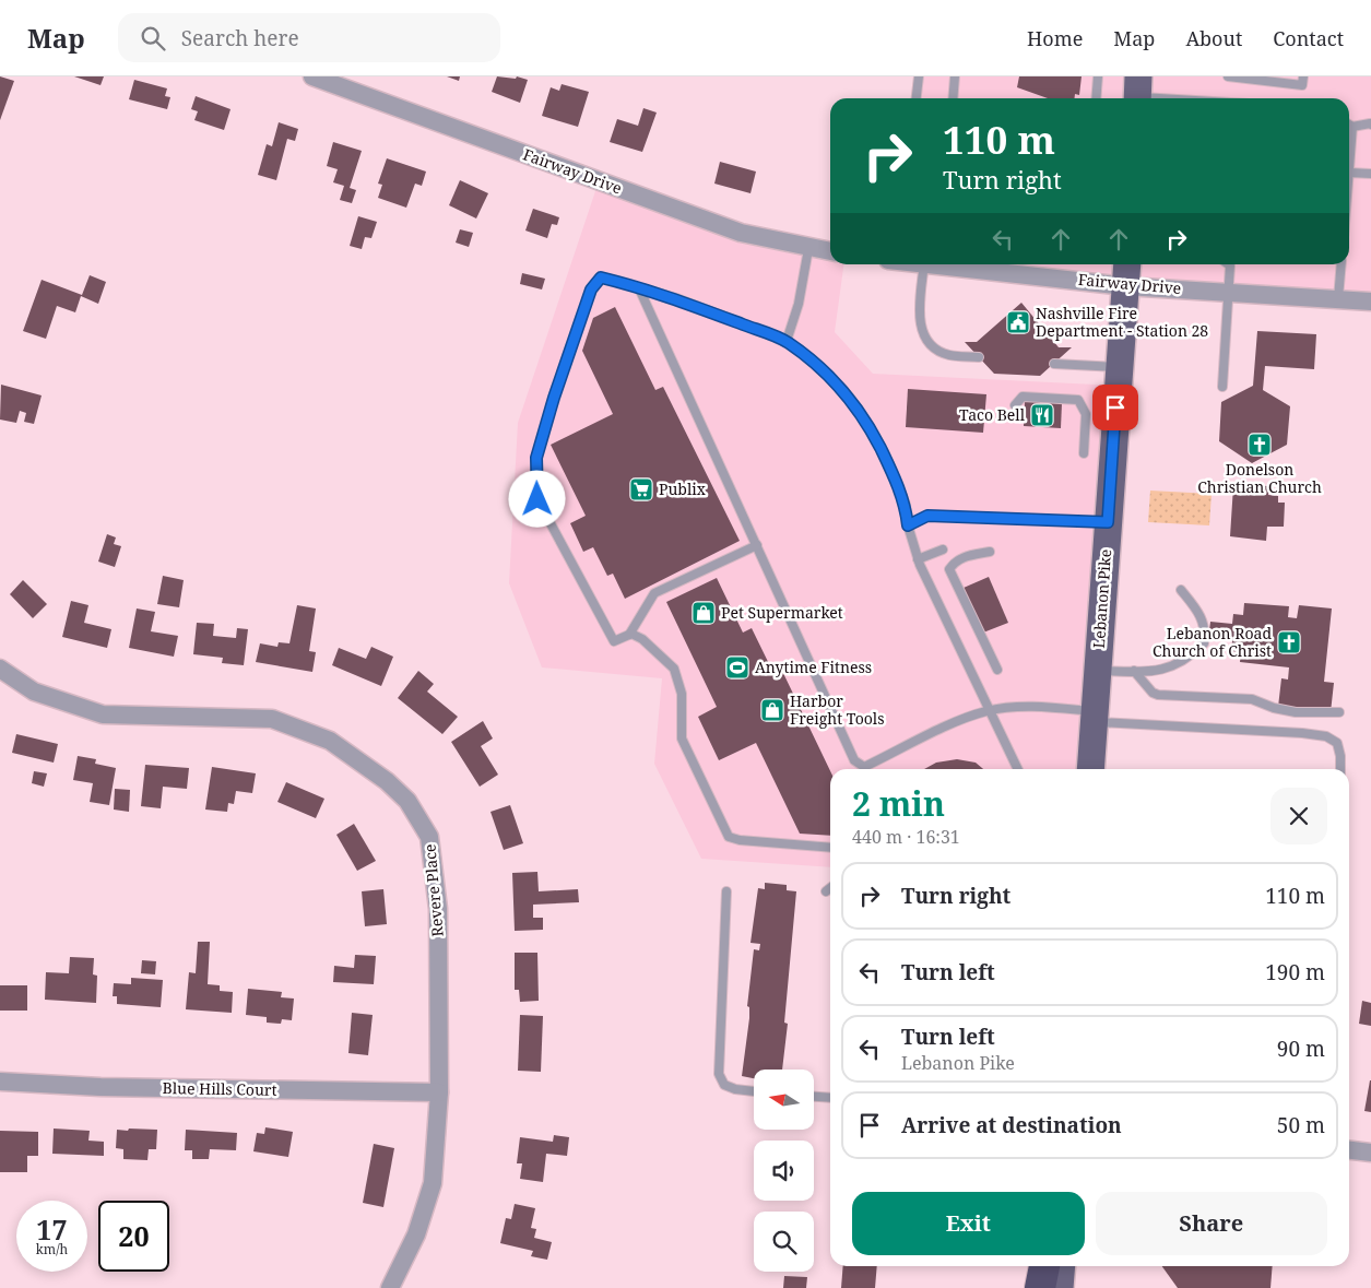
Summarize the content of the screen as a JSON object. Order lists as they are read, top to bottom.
{
  "streets": {
    "main road": ["Lebanon Pike"],
    "street": ["Fairway Drive", "Revere Place", "Blue Hills Court"]
  },
  "crossings": [
    ["Fairway Drive", "Lebanon Pike"],
    ["Revere Place", "Blue Hills Court"]
  ],
  "places": {
    "public building": ["Nashville Fire Department - Station 28"],
    "restaurant": ["Taco Bell"],
    "church": ["Donelson Christian Church", "Lebanon Road Church of Christ"],
    "supermarket": ["Publix"],
    "shop": ["Pet Supermarket", "Harbor Freight Tools"],
    "sports": ["Anytime Fitness"]
  },
  "north": "left",
  "page": {
    "header": "Map",
    "search": "Search here",
    "nav": [
      "Home",
      "Map",
      "About",
      "Contact"
    ],
    "turn": ["110 m", "Turn right"],
    "heading": ["2 min", "440 m · 16:31"],
    "list": [
      {
        "name": "Turn right",
        "value": "110 m"
      },
      {
        "name": "Turn left",
        "value": "190 m"
      },
      {
        "name": "Turn left",
        "note": "Lebanon Pike",
        "value": "90 m"
      },
      {
        "name": "Arrive at destination",
        "value": "50 m"
      }
    ],
    "buttons": ["Exit", "Share"],
    "speed": "17 km/h",
    "limit": "20"
  }
}
